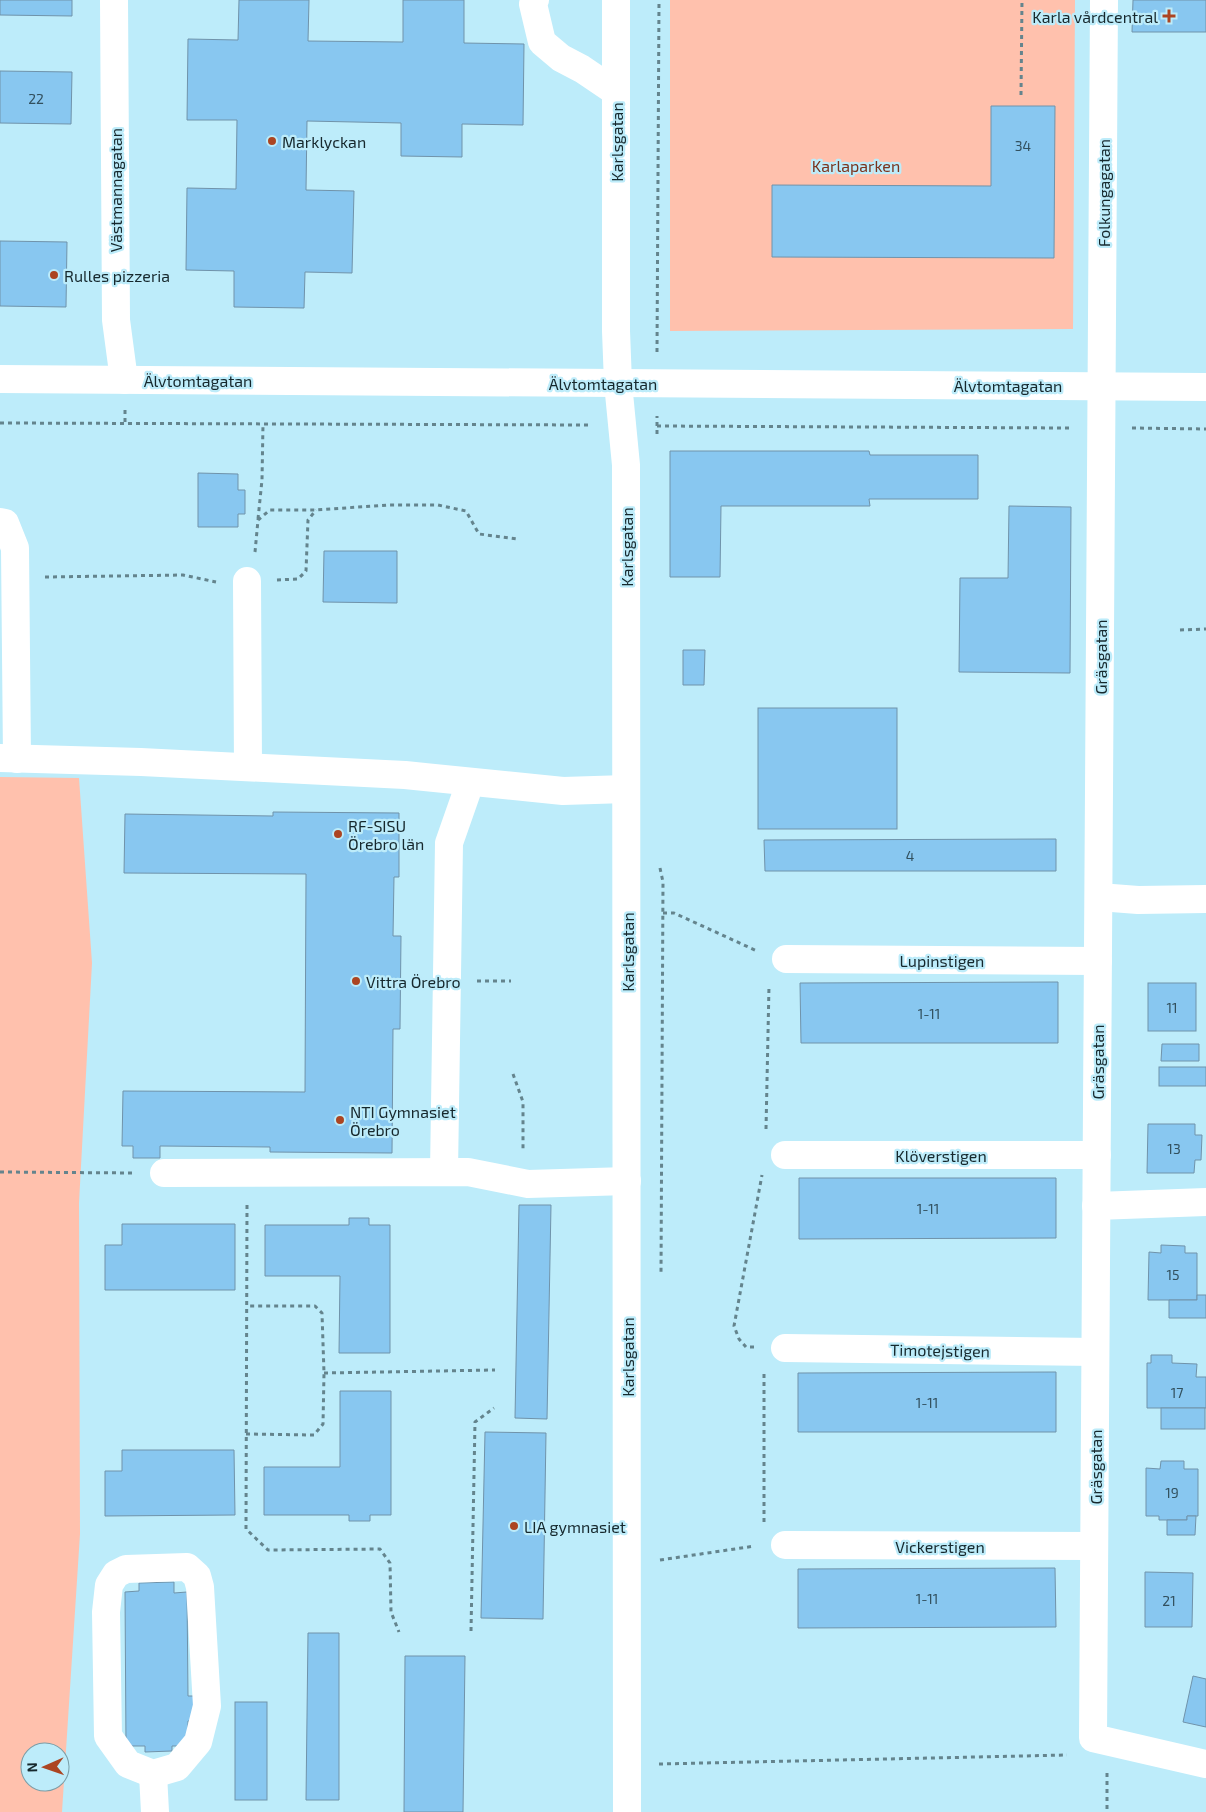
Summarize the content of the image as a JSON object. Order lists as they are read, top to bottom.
{
  "streets": {
    "street": [
      "Karlsgatan",
      "Västmannagatan",
      "Folkungagatan",
      "Älvtomtagatan",
      "Gräsgatan",
      "Lupinstigen",
      "Klöverstigen",
      "Timotejstigen",
      "Vickerstigen"
    ]
  },
  "crossings": [
    ["Karlsgatan", "Älvtomtagatan"],
    ["Västmannagatan", "Älvtomtagatan"],
    ["Folkungagatan", "Älvtomtagatan"],
    ["Folkungagatan", "Gräsgatan"],
    ["Älvtomtagatan", "Gräsgatan"],
    ["Gräsgatan", "Lupinstigen"],
    ["Gräsgatan", "Klöverstigen"],
    ["Gräsgatan", "Timotejstigen"],
    ["Gräsgatan", "Vickerstigen"]
  ],
  "parks": ["Karlaparken"],
  "places": {
    "health": ["Karla vårdcentral"],
    "other": [
      "Marklyckan",
      "Rulles pizzeria",
      "RF-SISU Örebro län",
      "Vittra Örebro",
      "NTI Gymnasiet Örebro",
      "LIA gymnasiet"
    ]
  },
  "house_numbers": [
    "22",
    "34",
    "4",
    "11",
    "1-11",
    "13",
    "1-11",
    "15",
    "17",
    "1-11",
    "19",
    "1-11",
    "21"
  ],
  "north": "left"
}
